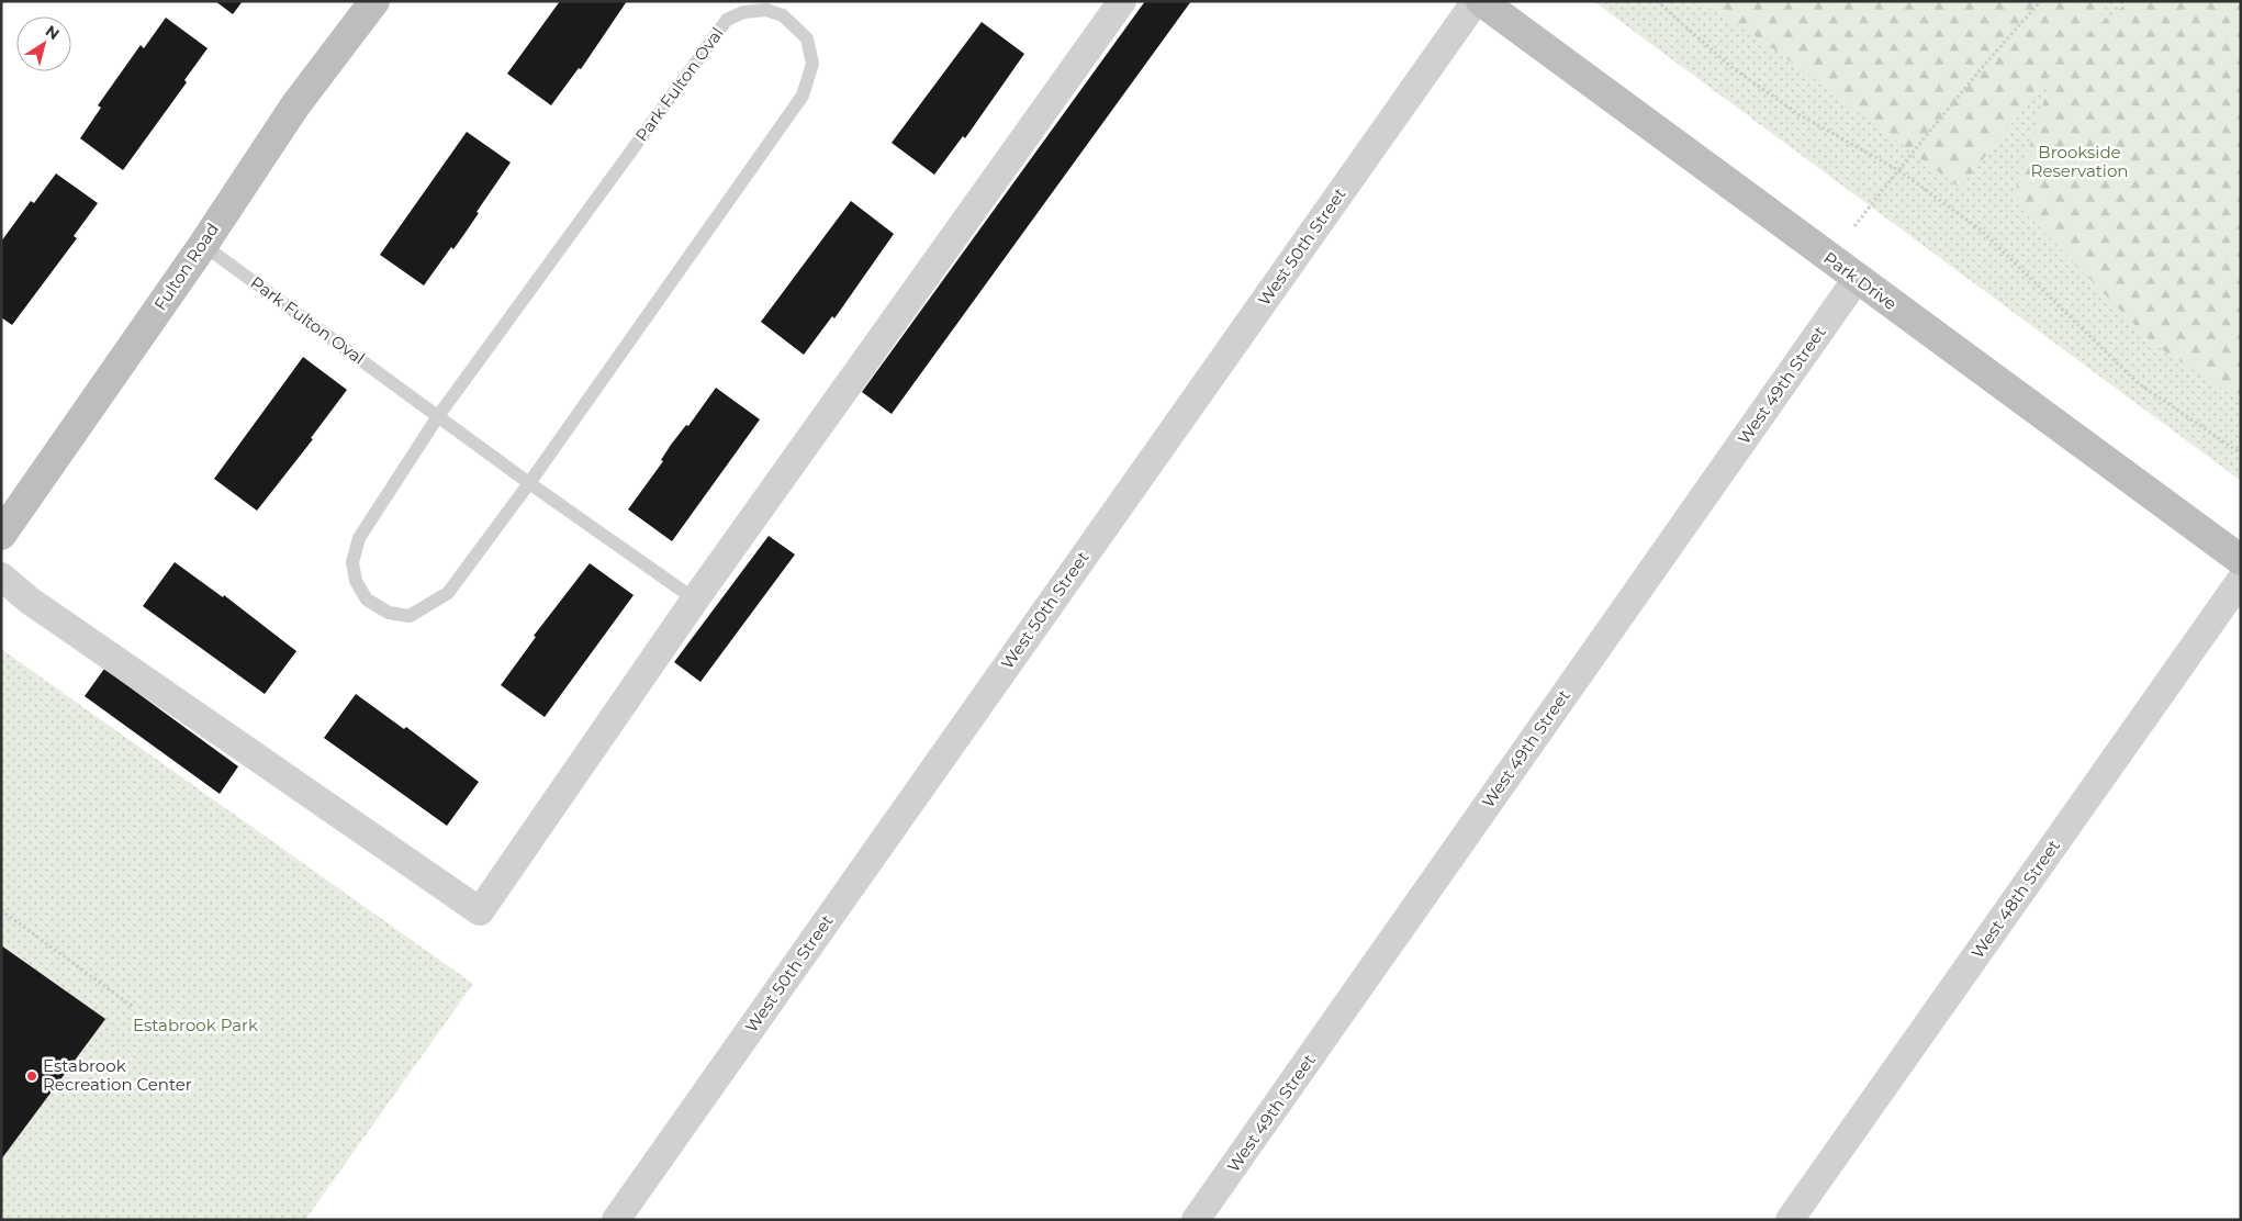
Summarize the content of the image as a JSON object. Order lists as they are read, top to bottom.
{
  "streets": {
    "main road": ["Fulton Road", "Park Drive"],
    "street": ["West 50th Street", "West 49th Street", "West 48th Street"],
    "lane": ["Park Fulton Oval"]
  },
  "crossings": [
    ["Park Fulton Oval", "Fulton Road"],
    ["Park Drive", "West 49th Street"]
  ],
  "parks": ["Brookside Reservation", "Estabrook Park"],
  "places": ["Estabrook Recreation Center"],
  "north": "top right"
}
